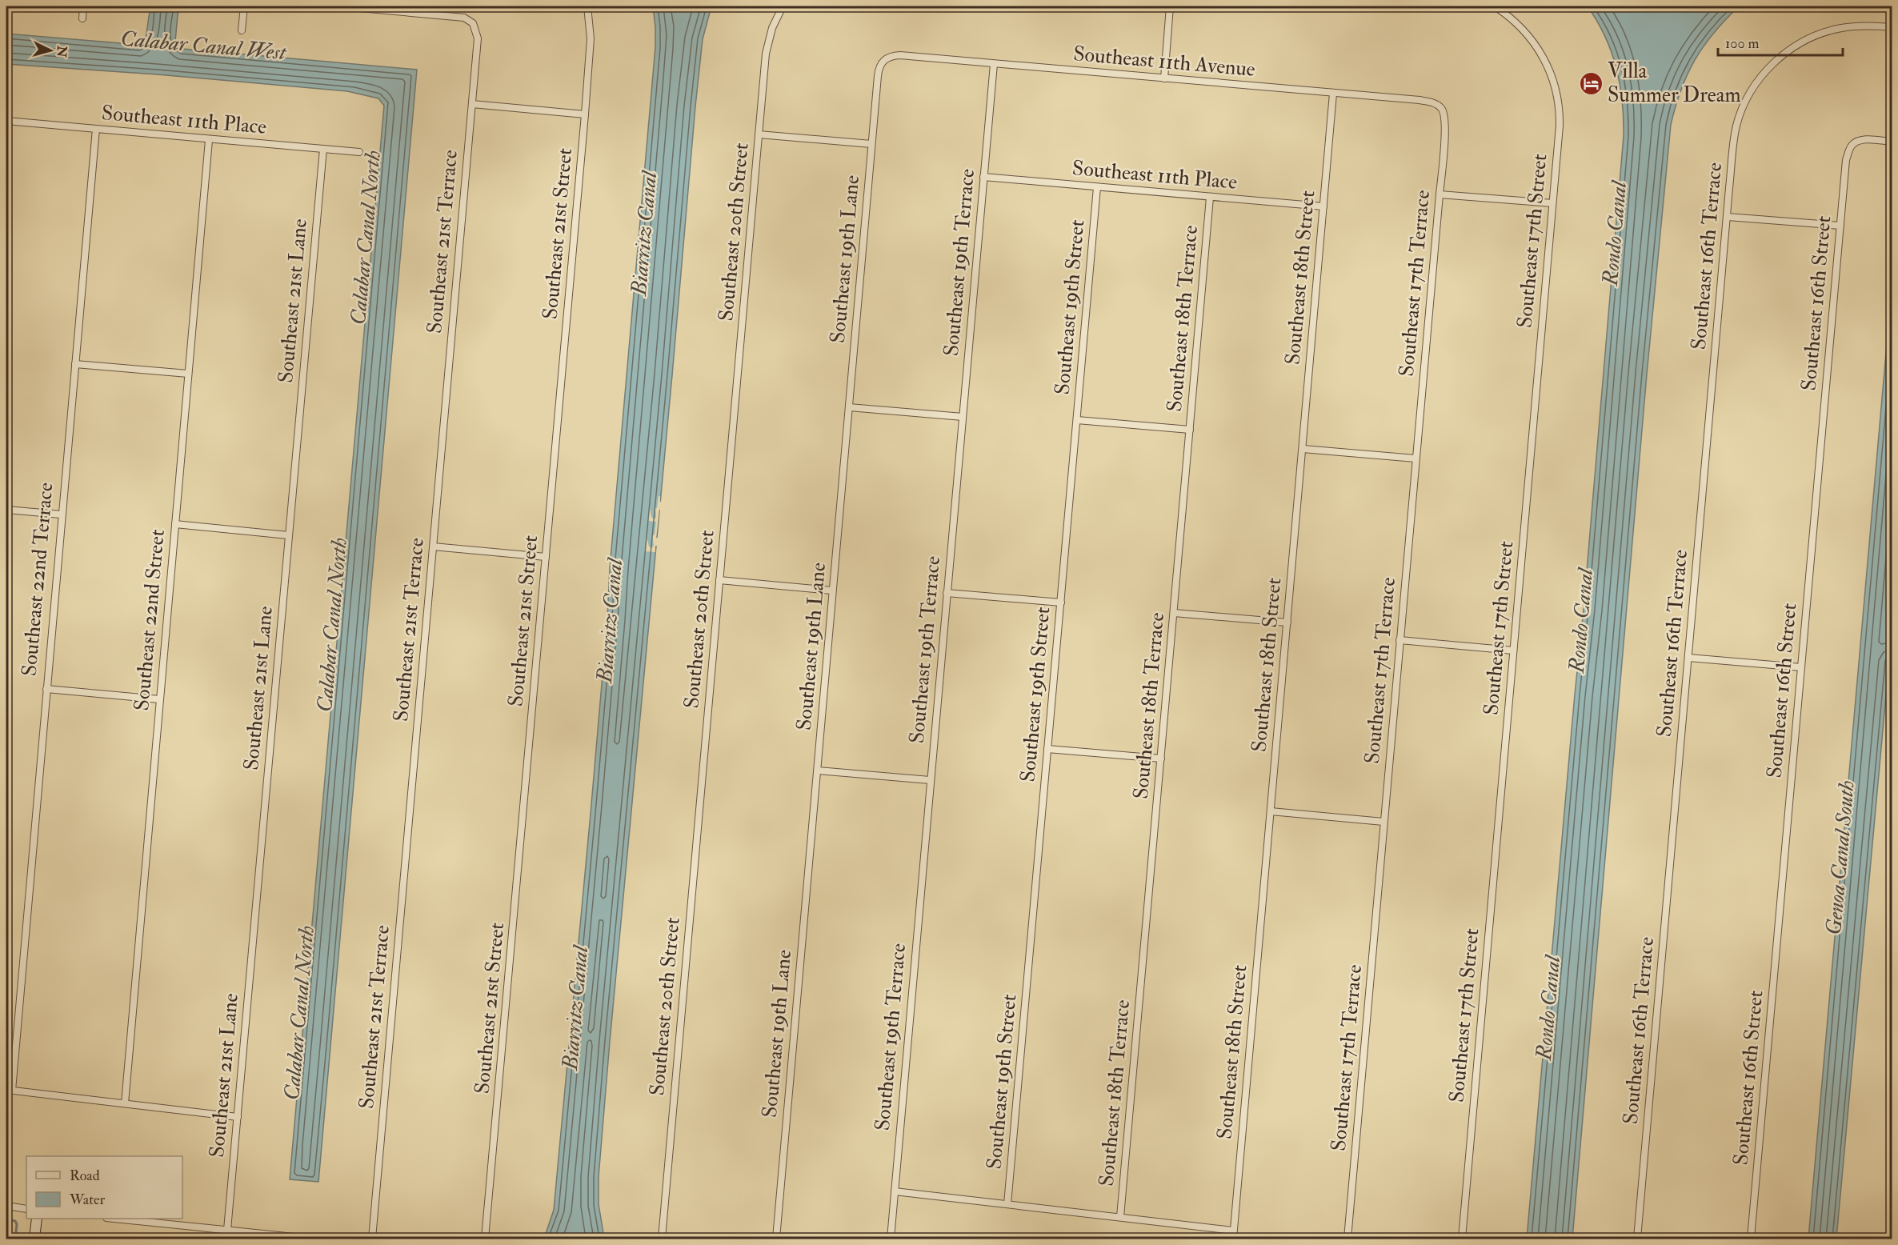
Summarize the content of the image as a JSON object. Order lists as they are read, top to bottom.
{
  "streets": {
    "street": [
      "Southeast 11th Avenue",
      "Southeast 11th Place",
      "Southeast 20th Street",
      "Southeast 21st Street",
      "Southeast 17th Street",
      "Southeast 21st Terrace",
      "Southeast 16th Terrace",
      "Southeast 19th Lane",
      "Southeast 19th Terrace",
      "Southeast 18th Street",
      "Southeast 17th Terrace",
      "Southeast 21st Lane",
      "Southeast 16th Street",
      "Southeast 19th Street",
      "Southeast 18th Terrace",
      "Southeast 22nd Terrace",
      "Southeast 22nd Street"
    ]
  },
  "crossings": [
    ["Southeast 11th Avenue", "Southeast 19th Lane"],
    ["Southeast 11th Avenue", "Southeast 19th Terrace"],
    ["Southeast 11th Avenue", "Southeast 18th Street"],
    ["Southeast 11th Avenue", "Southeast 17th Terrace"],
    ["Southeast 11th Place", "Southeast 19th Terrace"],
    ["Southeast 11th Place", "Southeast 18th Street"],
    ["Southeast 11th Place", "Southeast 21st Lane"],
    ["Southeast 11th Place", "Southeast 19th Street"],
    ["Southeast 11th Place", "Southeast 18th Terrace"],
    ["Southeast 11th Place", "Southeast 22nd Terrace"],
    ["Southeast 11th Place", "Southeast 22nd Street"]
  ],
  "water": [
    "Calabar Canal West",
    "Biarritz Canal",
    "Rondo Canal",
    "Calabar Canal North",
    "Genoa Canal South"
  ],
  "places": {
    "hotel": ["Villa Summer Dream"]
  },
  "legend": ["Road", "Water"],
  "scale_bar": "100 m",
  "north": "right"
}
